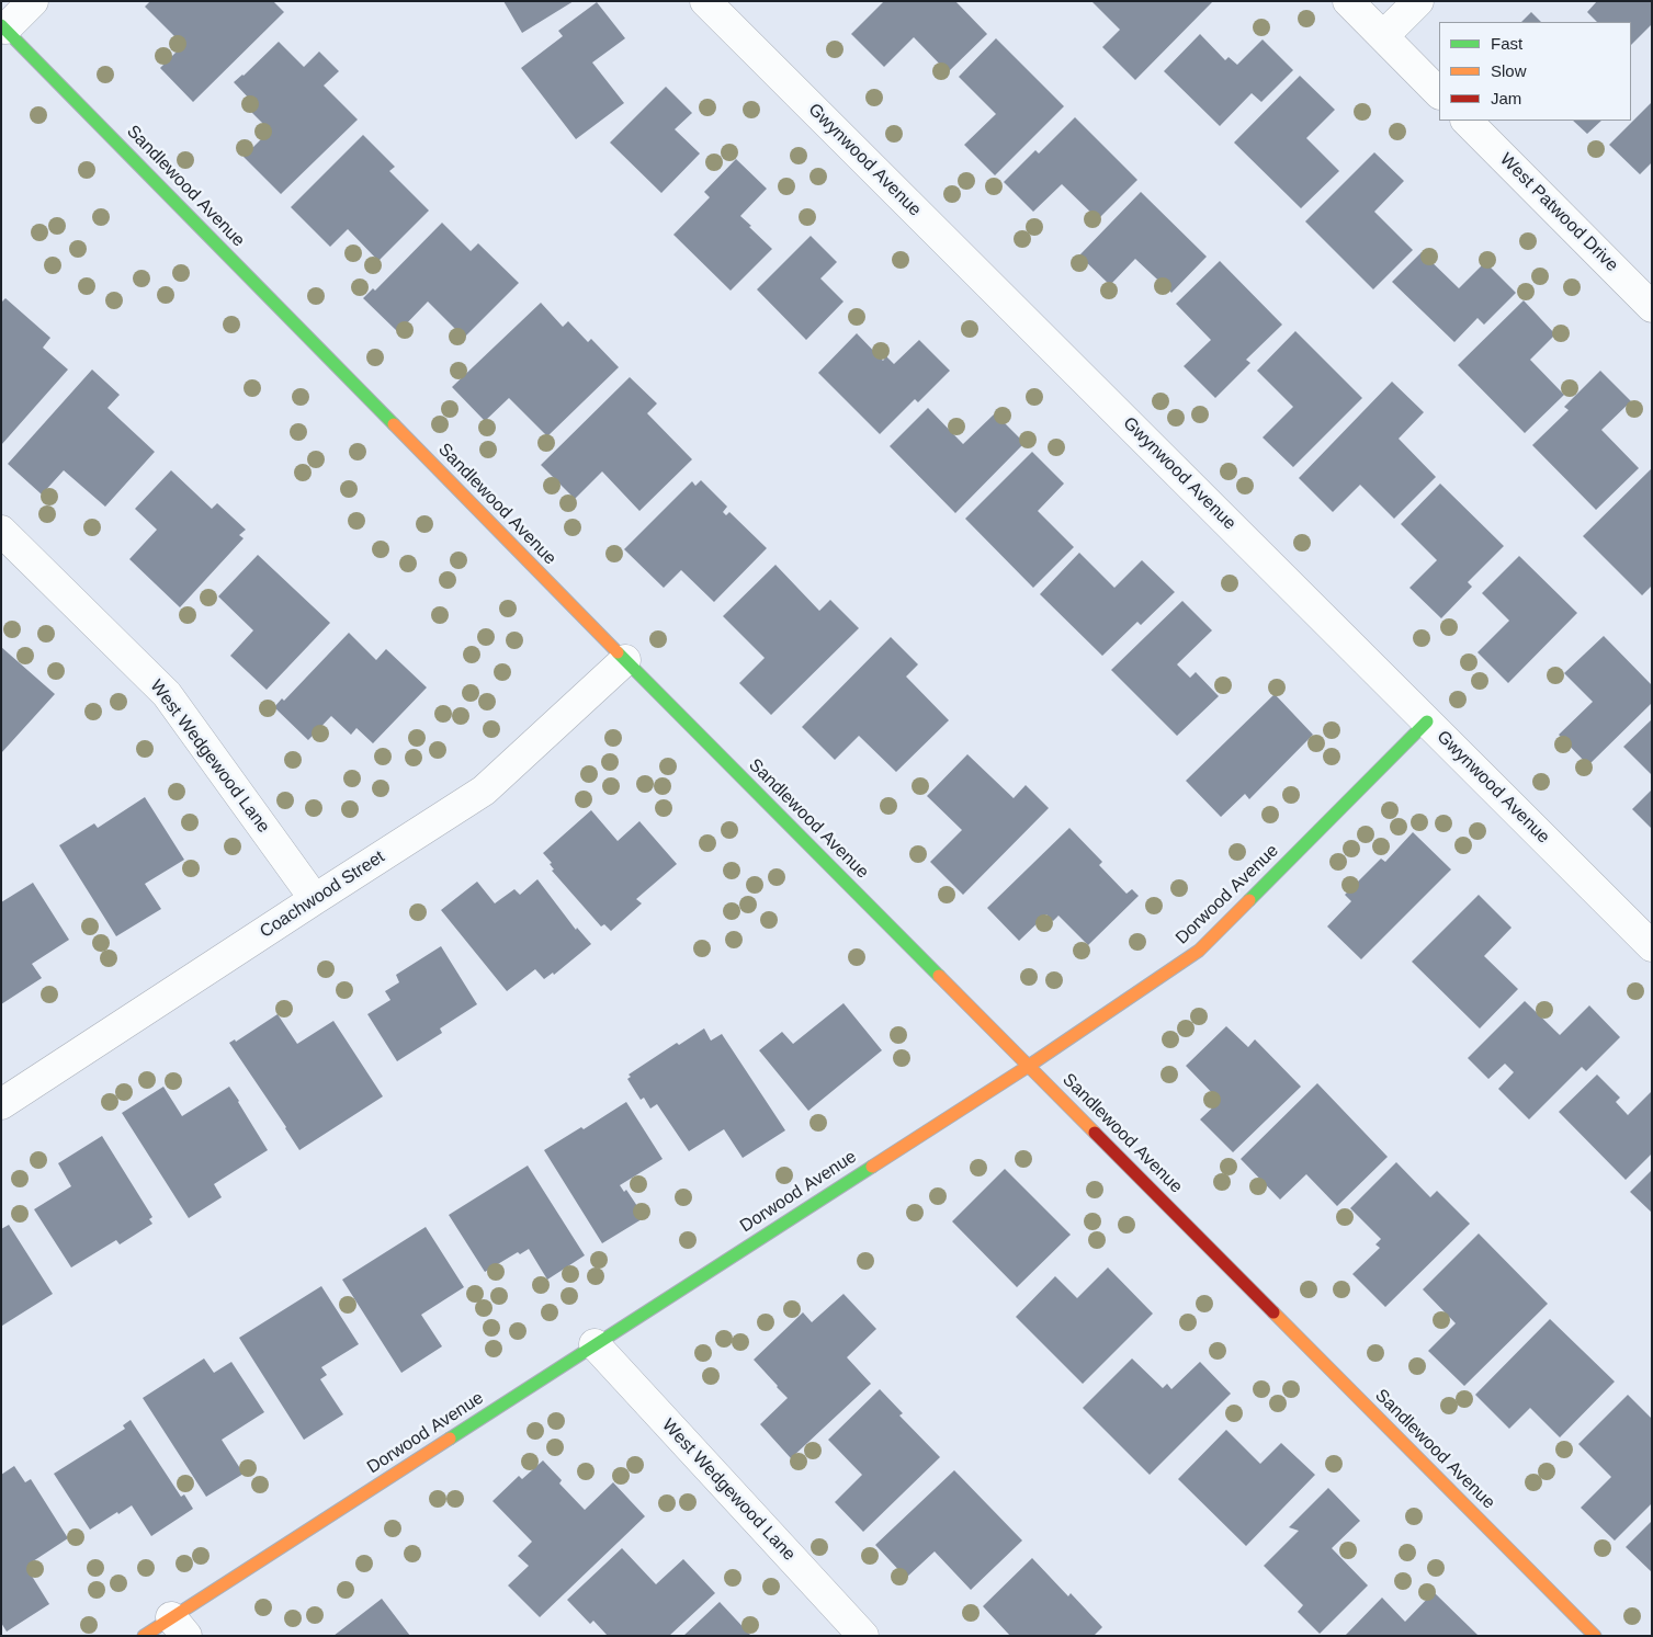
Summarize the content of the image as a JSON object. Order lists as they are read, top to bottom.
{
  "streets": {
    "street": [
      "Gwynwood Avenue",
      "Sandlewood Avenue",
      "West Patwood Drive",
      "West Wedgewood Lane",
      "Coachwood Street",
      "Dorwood Avenue"
    ]
  },
  "crossings": [
    ["Gwynwood Avenue", "Dorwood Avenue"],
    ["Sandlewood Avenue", "Coachwood Street"],
    ["Sandlewood Avenue", "Dorwood Avenue"],
    ["West Wedgewood Lane", "Coachwood Street"],
    ["West Wedgewood Lane", "Dorwood Avenue"]
  ],
  "legend": ["Fast", "Slow", "Jam"]
}
